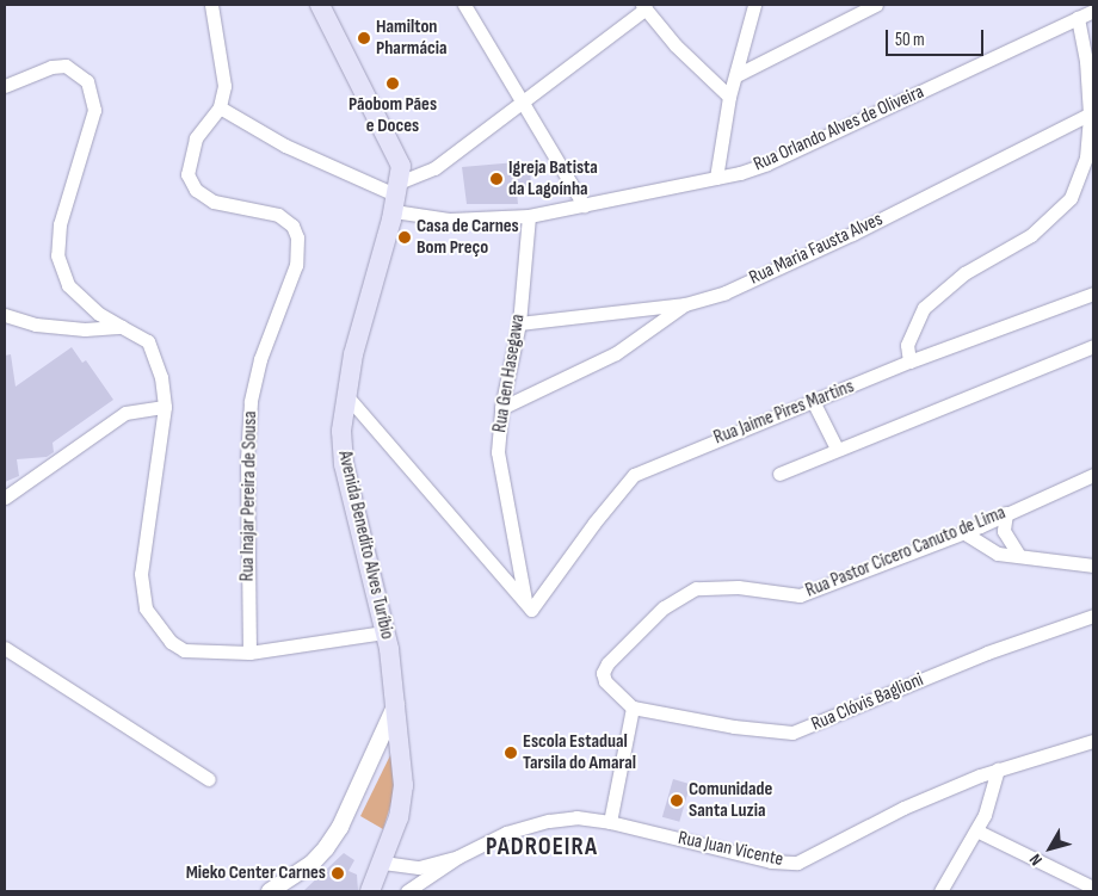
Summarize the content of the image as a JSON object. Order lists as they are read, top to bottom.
{
  "streets": {
    "main road": ["Avenida Benedito Alves Turíbio"],
    "street": [
      "Rua Orlando Alves de Oliveira",
      "Rua Maria Fausta Alves",
      "Rua Gen Hasegawa",
      "Rua Jaime Pires Martins",
      "Rua Inajar Pereira de Sousa",
      "Rua Pastor Cícero Canuto de Lima",
      "Rua Clóvis Baglioni",
      "Rua Juan Vicente"
    ]
  },
  "crossings": [
    ["Rua Orlando Alves de Oliveira", "Rua Gen Hasegawa"],
    ["Rua Orlando Alves de Oliveira", "Rua Inajar Pereira de Sousa"],
    ["Rua Orlando Alves de Oliveira", "Avenida Benedito Alves Turíbio"],
    ["Rua Maria Fausta Alves", "Rua Gen Hasegawa"],
    ["Rua Gen Hasegawa", "Rua Jaime Pires Martins"],
    ["Avenida Benedito Alves Turíbio", "Rua Juan Vicente"],
    ["Rua Pastor Cícero Canuto de Lima", "Rua Clóvis Baglioni"]
  ],
  "districts": ["PADROEIRA"],
  "places": [
    "Hamilton Pharmácia",
    "Pãobom Pães e Doces",
    "Igreja Batista da Lagoínha",
    "Casa de Carnes Bom Preço",
    "Escola Estadual Tarsila do Amaral",
    "Comunidade Santa Luzia",
    "Mieko Center Carnes"
  ],
  "scale_bar": "50 m",
  "north": "bottom left"
}
